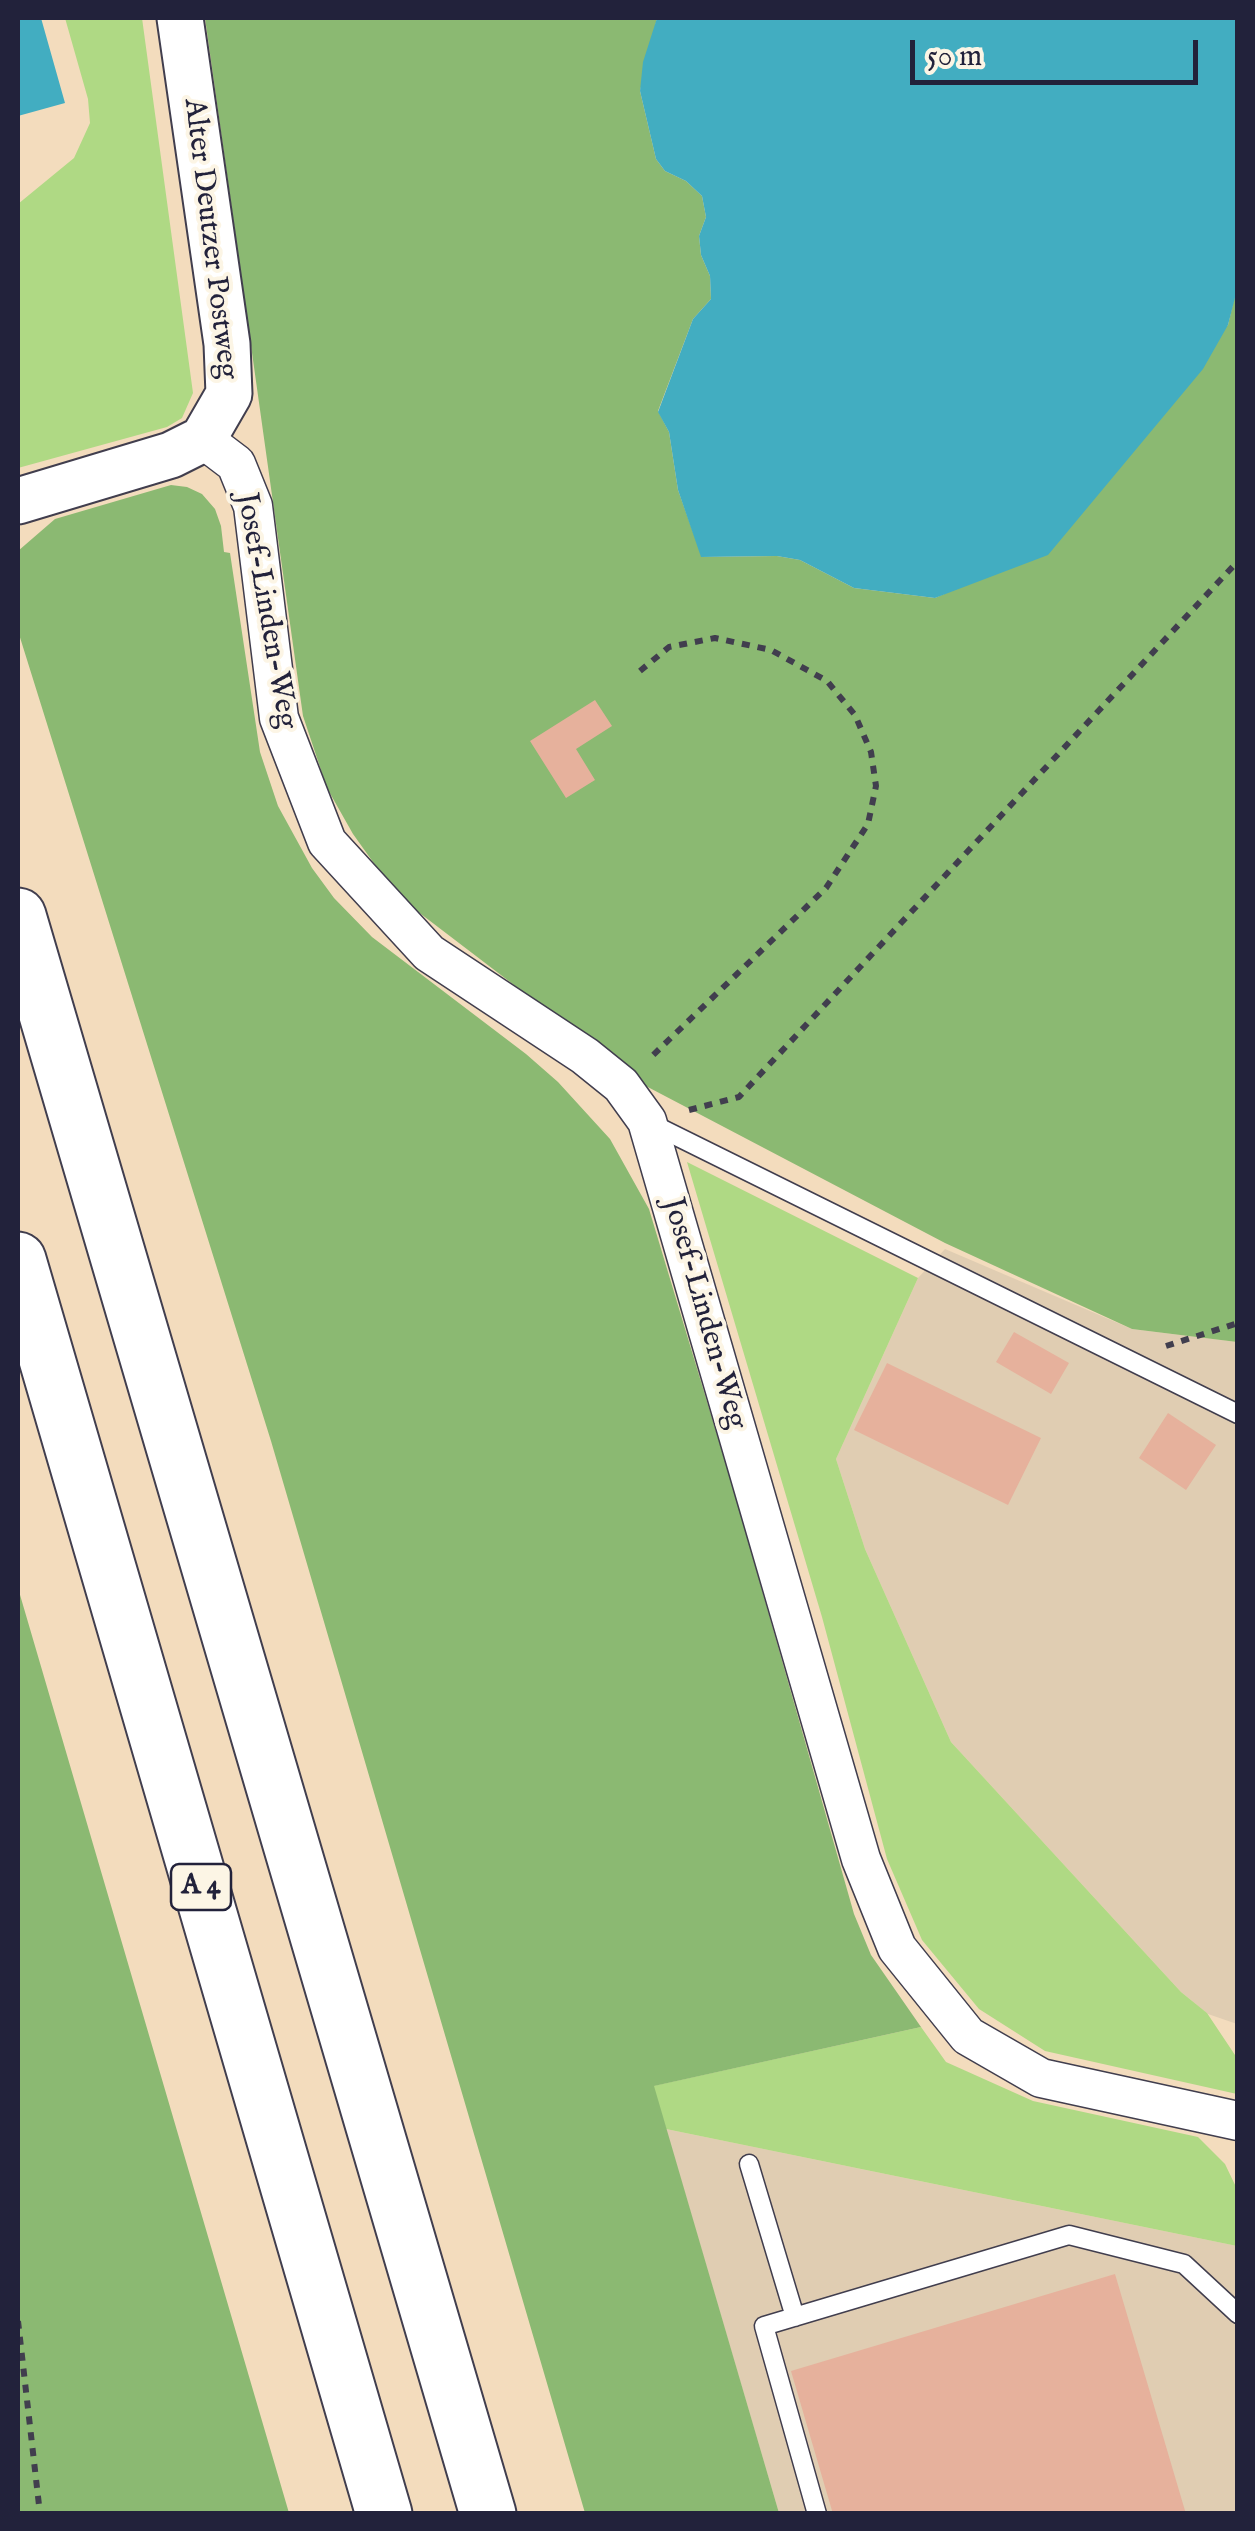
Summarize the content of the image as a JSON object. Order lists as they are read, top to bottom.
{
  "streets": {
    "highway": ["A 4"],
    "street": ["Alter Deutzer Postweg", "Josef-Linden-Weg"]
  },
  "crossings": [
    ["Alter Deutzer Postweg", "Josef-Linden-Weg"]
  ],
  "scale_bar": "50 m"
}
